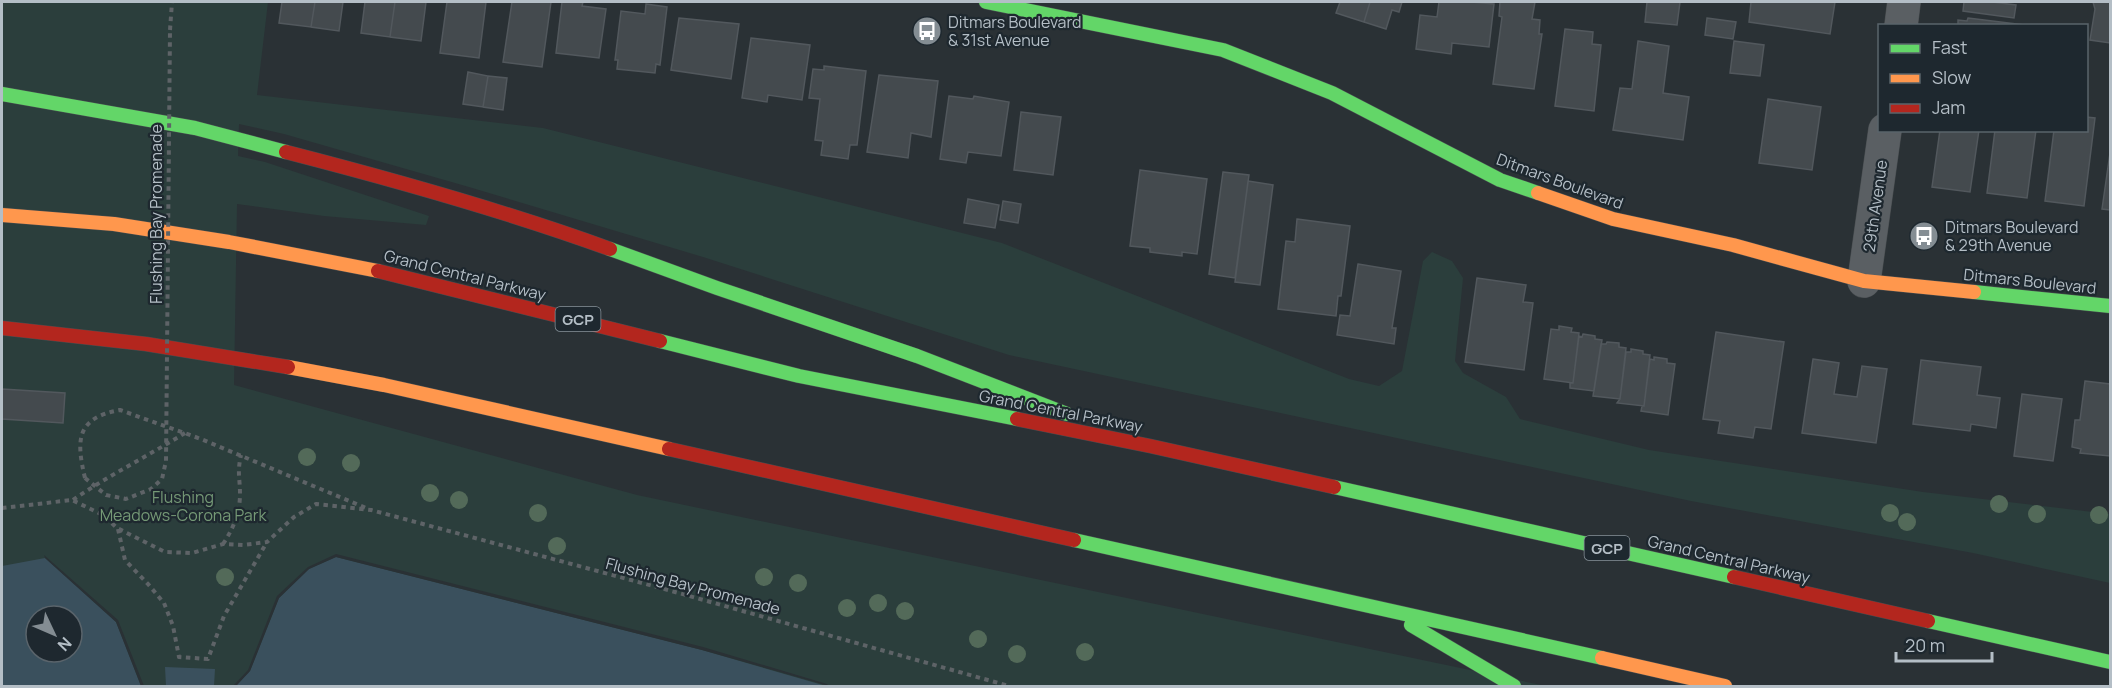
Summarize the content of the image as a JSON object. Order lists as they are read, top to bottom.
{
  "streets": {
    "main road": ["Ditmars Boulevard", "Grand Central Parkway", "GCP"],
    "street": ["29th Avenue"],
    "path": ["Flushing Bay Promenade"]
  },
  "crossings": [
    ["Ditmars Boulevard", "29th Avenue"]
  ],
  "parks": ["Flushing Meadows-Corona Park"],
  "places": {
    "bus stop": ["Ditmars Boulevard & 31st Avenue", "Ditmars Boulevard & 29th Avenue"]
  },
  "legend": ["Fast", "Slow", "Jam"],
  "scale_bar": "20 m",
  "north": "bottom right"
}
